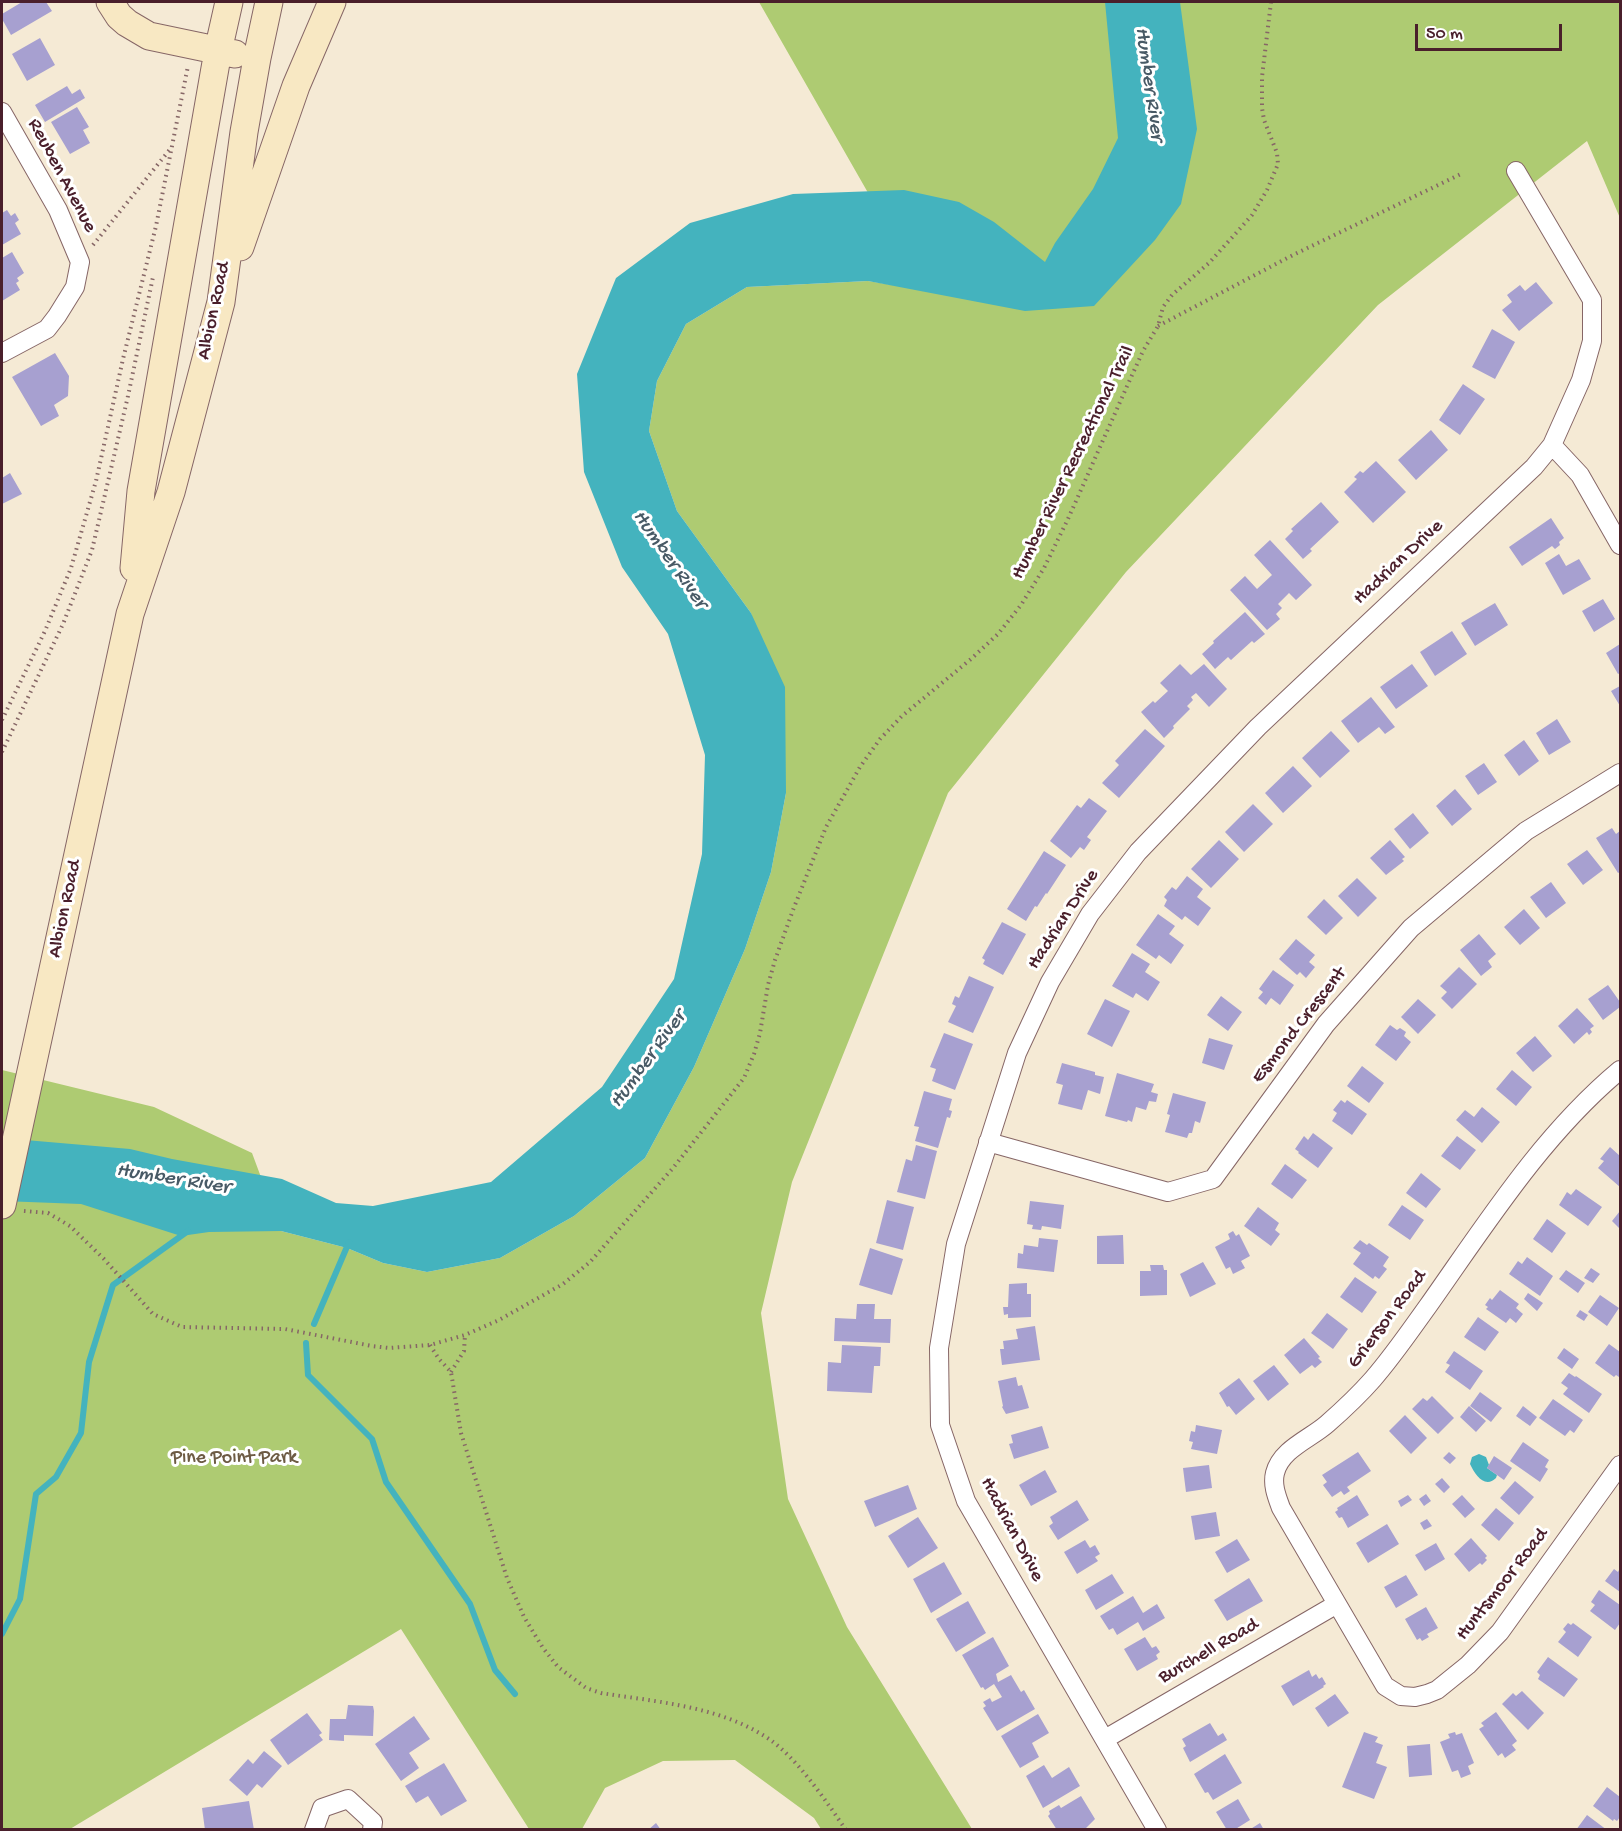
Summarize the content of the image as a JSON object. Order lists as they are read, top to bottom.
{
  "streets": {
    "main road": ["Albion Road"],
    "street": [
      "Reuben Avenue",
      "Hadrian Drive",
      "Esmond Crescent",
      "Grierson Road",
      "Huntsmoor Road",
      "Burchell Road"
    ],
    "path": ["Humber River Recreational Trail"]
  },
  "crossings": [
    ["Albion Road", "Humber River Recreational Trail"],
    ["Hadrian Drive", "Esmond Crescent"],
    ["Hadrian Drive", "Burchell Road"],
    ["Grierson Road", "Huntsmoor Road"],
    ["Grierson Road", "Burchell Road"],
    ["Huntsmoor Road", "Burchell Road"]
  ],
  "water": ["Humber River"],
  "parks": ["Pine Point Park"],
  "scale_bar": "50 m"
}
